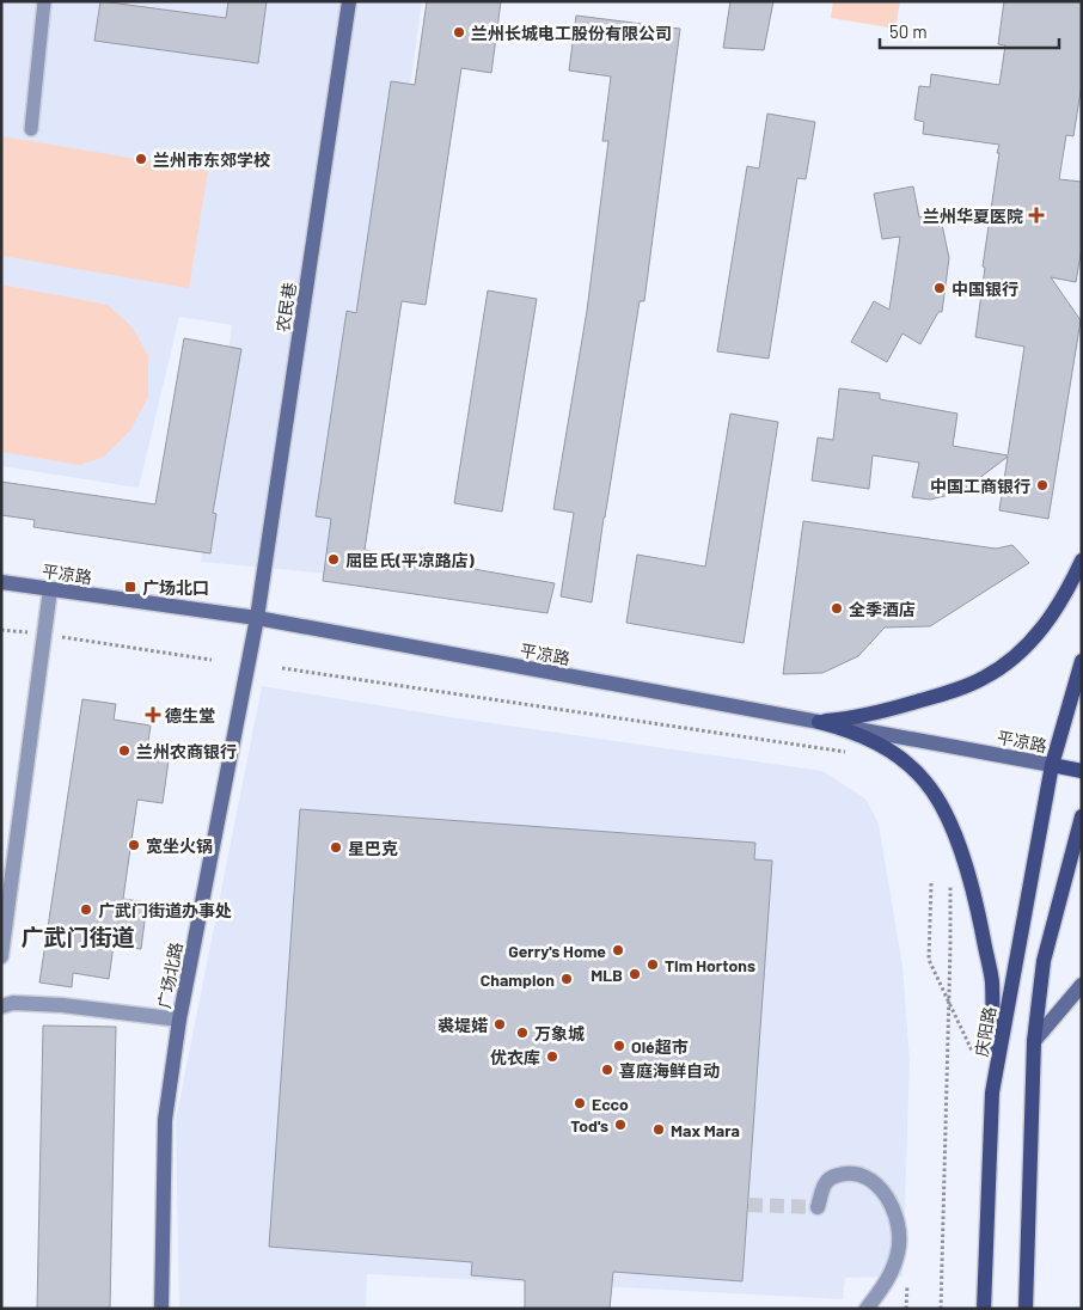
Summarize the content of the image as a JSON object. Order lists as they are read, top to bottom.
{
  "streets": {
    "main road": ["平凉路", "庆阳路"],
    "street": ["农民巷", "广场北路"]
  },
  "crossings": [
    ["农民巷", "平凉路"],
    ["农民巷", "广场北路"],
    ["平凉路", "广场北路"],
    ["平凉路", "庆阳路"]
  ],
  "districts": ["广武门街道"],
  "places": {
    "other": [
      "兰州长城电工股份有限公司",
      "兰州市东郊学校",
      "中国银行",
      "中国工商银行",
      "屈臣氏(平凉路店)",
      "全季酒店",
      "兰州农商银行",
      "宽坐火锅",
      "星巴克",
      "广武门街道办事处",
      "Gerry's Home",
      "Tim Hortons",
      "MLB",
      "Champion",
      "裘堤婼",
      "万象城",
      "Olé超市",
      "优衣库",
      "喜庭海鲜自动",
      "Ecco",
      "Tod's",
      "Max Mara"
    ],
    "health": ["兰州华夏医院", "德生堂"],
    "transit": ["广场北口"]
  },
  "scale_bar": "50 m"
}
